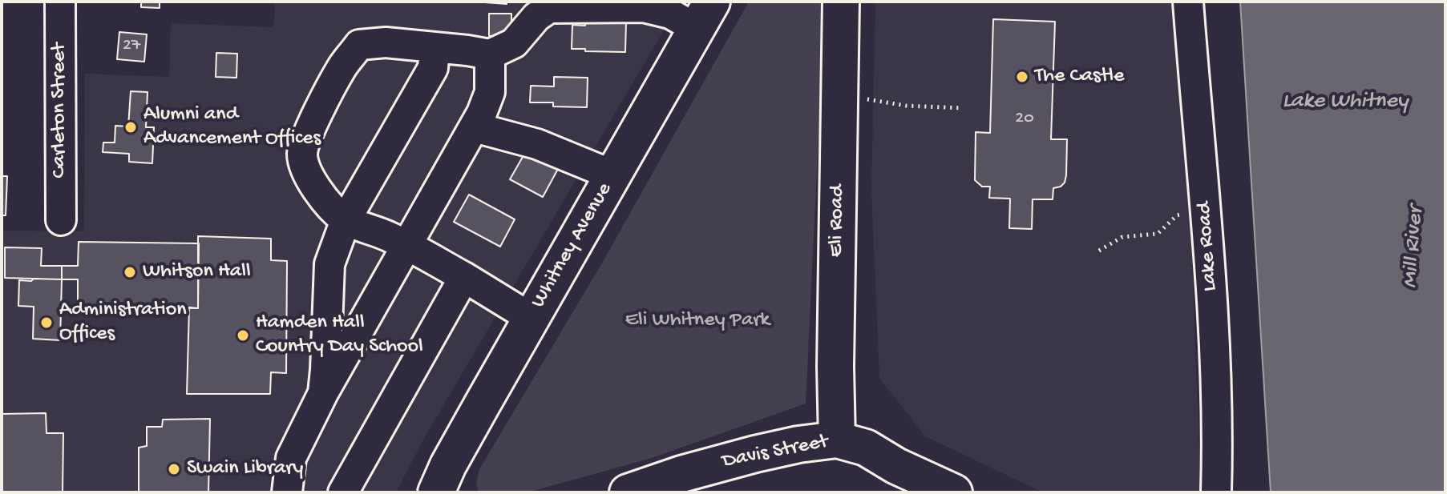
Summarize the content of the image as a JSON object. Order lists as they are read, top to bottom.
{
  "streets": {
    "main road": ["Eli Road", "Whitney Avenue", "Davis Street"],
    "street": ["Carleton Street", "Lake Road"]
  },
  "crossings": [
    ["Eli Road", "Davis Street"]
  ],
  "water": ["Lake Whitney", "Mill River"],
  "parks": ["Eli Whitney Park"],
  "places": [
    "The Castle",
    "Alumni and Advancement Offices",
    "Whitson Hall",
    "Administration Offices",
    "Hamden Hall Country Day School",
    "Swain Library"
  ],
  "house_numbers": ["27", "20"]
}
